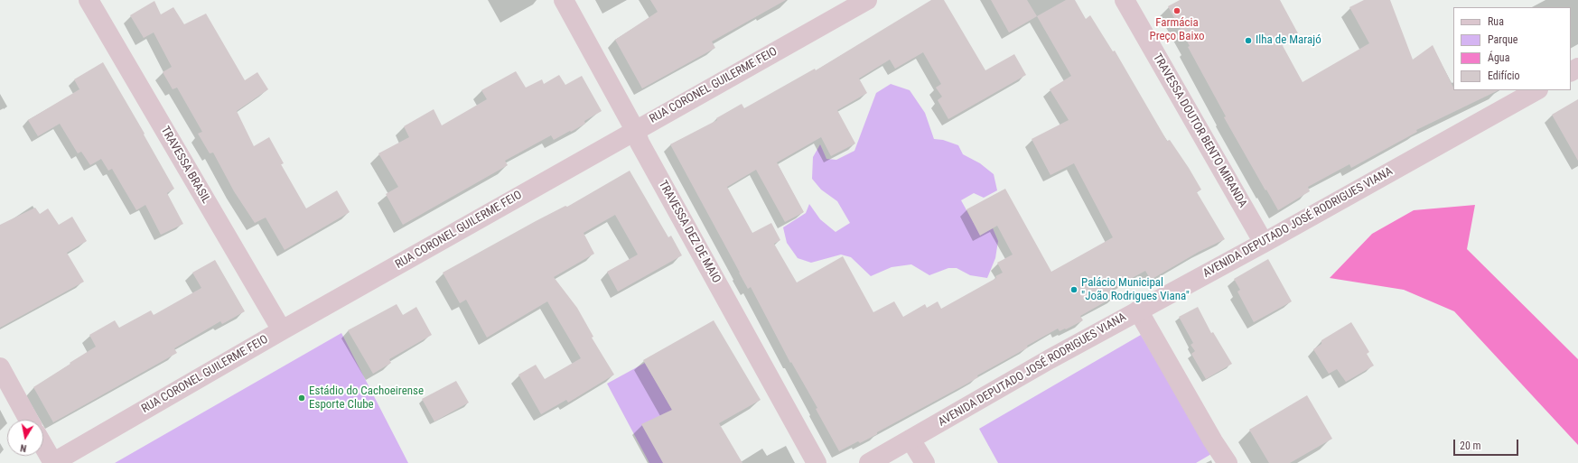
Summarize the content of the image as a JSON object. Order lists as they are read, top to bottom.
{
  "streets": {
    "street": [
      "RUA CORONEL GUILERME FEIO",
      "TRAVESSA DOUTOR BENTO MIRANDA",
      "TRAVESSA BRASIL",
      "AVENIDA DEPUTADO JOSÉ RODRIGUES VIANA",
      "TRAVESSA DEZ DE MAIO"
    ]
  },
  "crossings": [
    ["RUA CORONEL GUILERME FEIO", "TRAVESSA BRASIL"],
    ["RUA CORONEL GUILERME FEIO", "TRAVESSA DEZ DE MAIO"],
    ["TRAVESSA DOUTOR BENTO MIRANDA", "AVENIDA DEPUTADO JOSÉ RODRIGUES VIANA"]
  ],
  "places": [
    "Farmácia Preço Baixo",
    "Ilha de Marajó",
    "Palácio Municipal \"João Rodrigues Viana\"",
    "Estádio do Cachoeirense Esporte Clube"
  ],
  "legend": [
    "Rua",
    "Parque",
    "Água",
    "Edifício"
  ],
  "scale_bar": "20 m",
  "north": "bottom"
}
